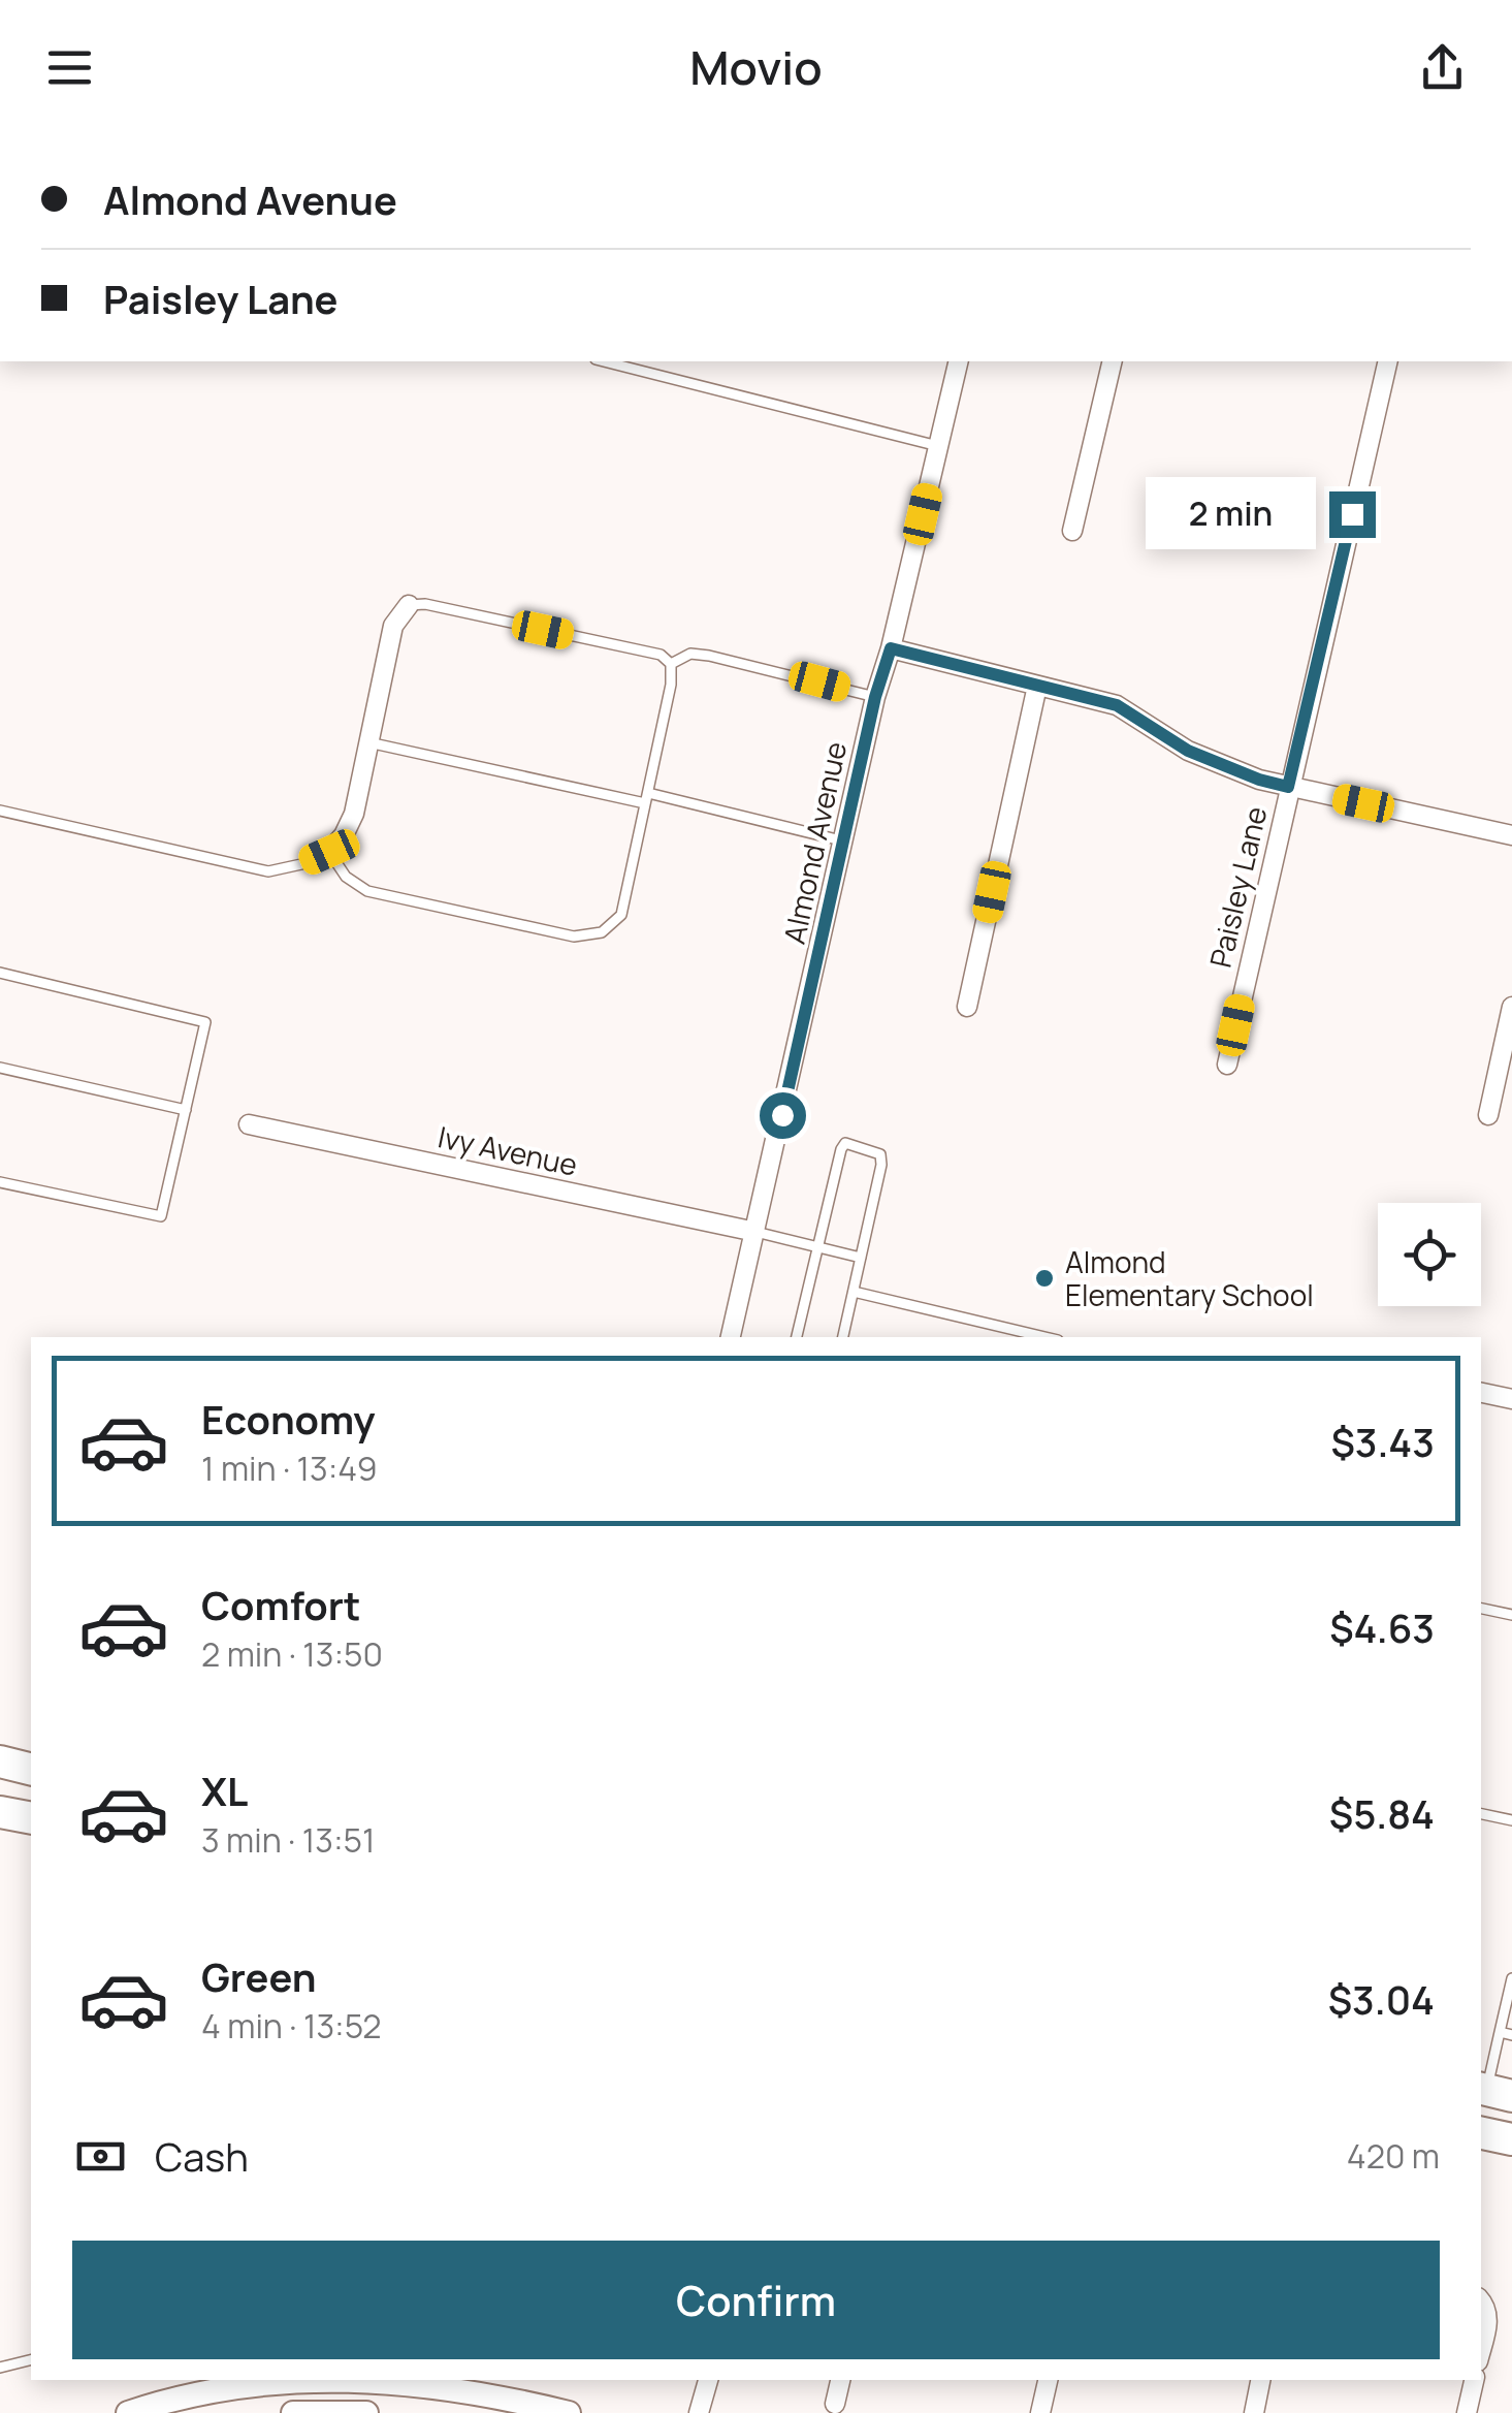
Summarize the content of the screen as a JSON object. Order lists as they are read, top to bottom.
{
  "streets": {
    "street": ["Almond Avenue", "Paisley Lane", "Ivy Avenue"]
  },
  "crossings": [
    ["Almond Avenue", "Ivy Avenue"]
  ],
  "places": ["Almond Elementary School"],
  "page": {
    "header": "Movio",
    "banner": ["Almond Avenue", "Paisley Lane"],
    "bubble": "2 min",
    "list": [
      {
        "name": "Economy",
        "note": "1 min · 13:49",
        "value": "$3.43"
      },
      {
        "name": "Comfort",
        "note": "2 min · 13:50",
        "value": "$4.63"
      },
      {
        "name": "XL",
        "note": "3 min · 13:51",
        "value": "$5.84"
      },
      {
        "name": "Green",
        "note": "4 min · 13:52",
        "value": "$3.04"
      }
    ],
    "pay": ["Cash", "420 m"],
    "buttons": "Confirm"
  }
}
